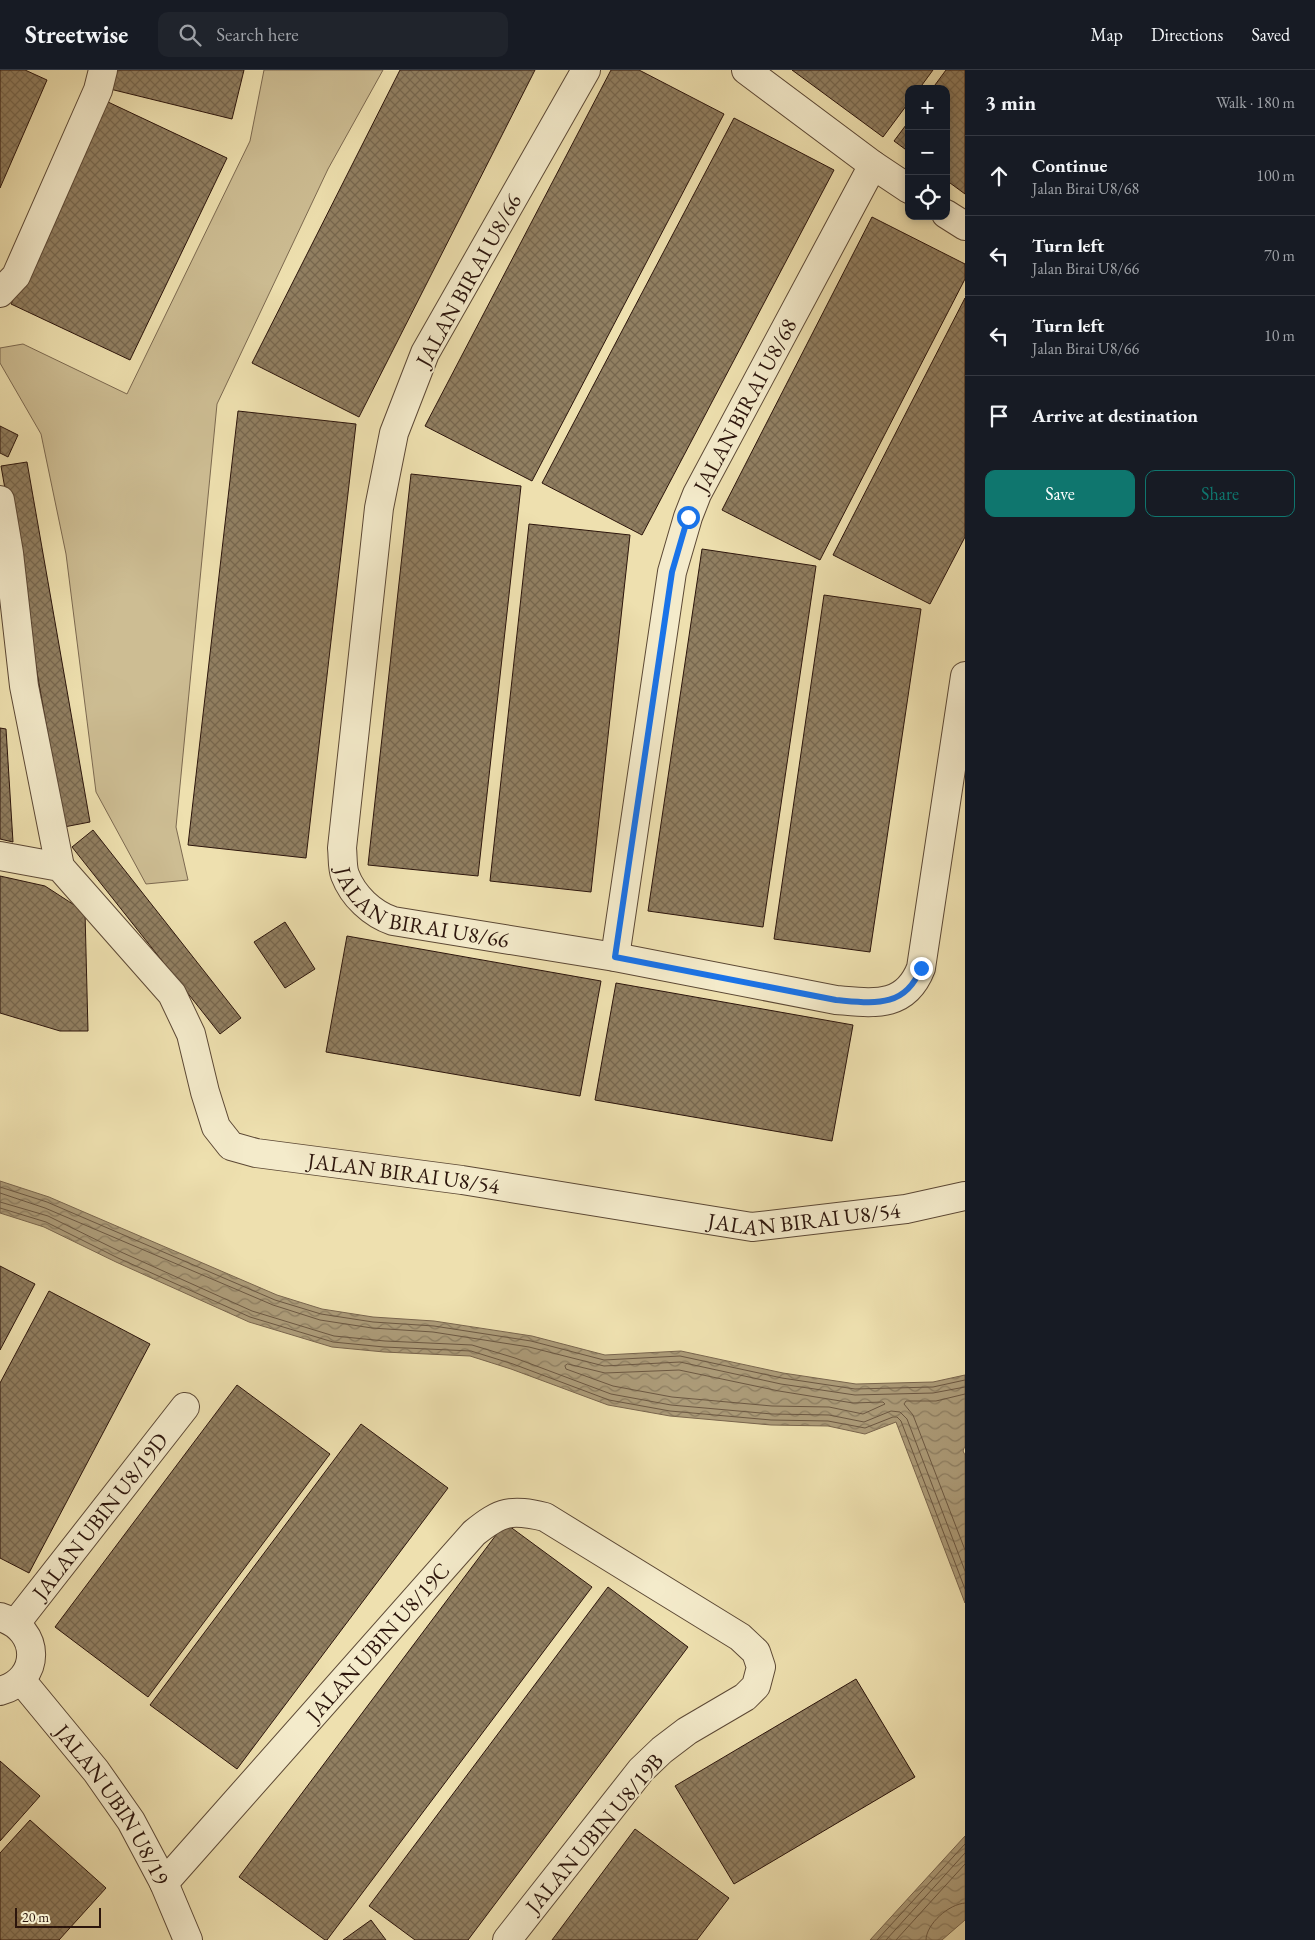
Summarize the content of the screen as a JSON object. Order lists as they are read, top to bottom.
{
  "streets": {
    "street": [
      "JALAN BIRAI U8/66",
      "JALAN BIRAI U8/68",
      "JALAN BIRAI U8/54",
      "JALAN UBIN U8/19D",
      "JALAN UBIN U8/19C",
      "JALAN UBIN U8/19",
      "JALAN UBIN U8/19B"
    ]
  },
  "crossings": [
    ["JALAN BIRAI U8/66", "JALAN BIRAI U8/68"],
    ["JALAN UBIN U8/19C", "JALAN UBIN U8/19"],
    ["JALAN UBIN U8/19C", "JALAN UBIN U8/19B"]
  ],
  "scale_bar": "20 m",
  "page": {
    "header": "Streetwise",
    "search": "Search here",
    "nav": ["Map", "Directions", "Saved"],
    "heading": ["3 min", "Walk · 180 m"],
    "map_buttons": ["+", "−"],
    "list": [
      ["Continue", "Jalan Birai U8/68", "100 m"],
      ["Turn left", "Jalan Birai U8/66", "70 m"],
      ["Turn left", "Jalan Birai U8/66", "10 m"],
      "Arrive at destination"
    ],
    "buttons": ["Save", "Share"],
    "scale": "20 m"
  }
}
